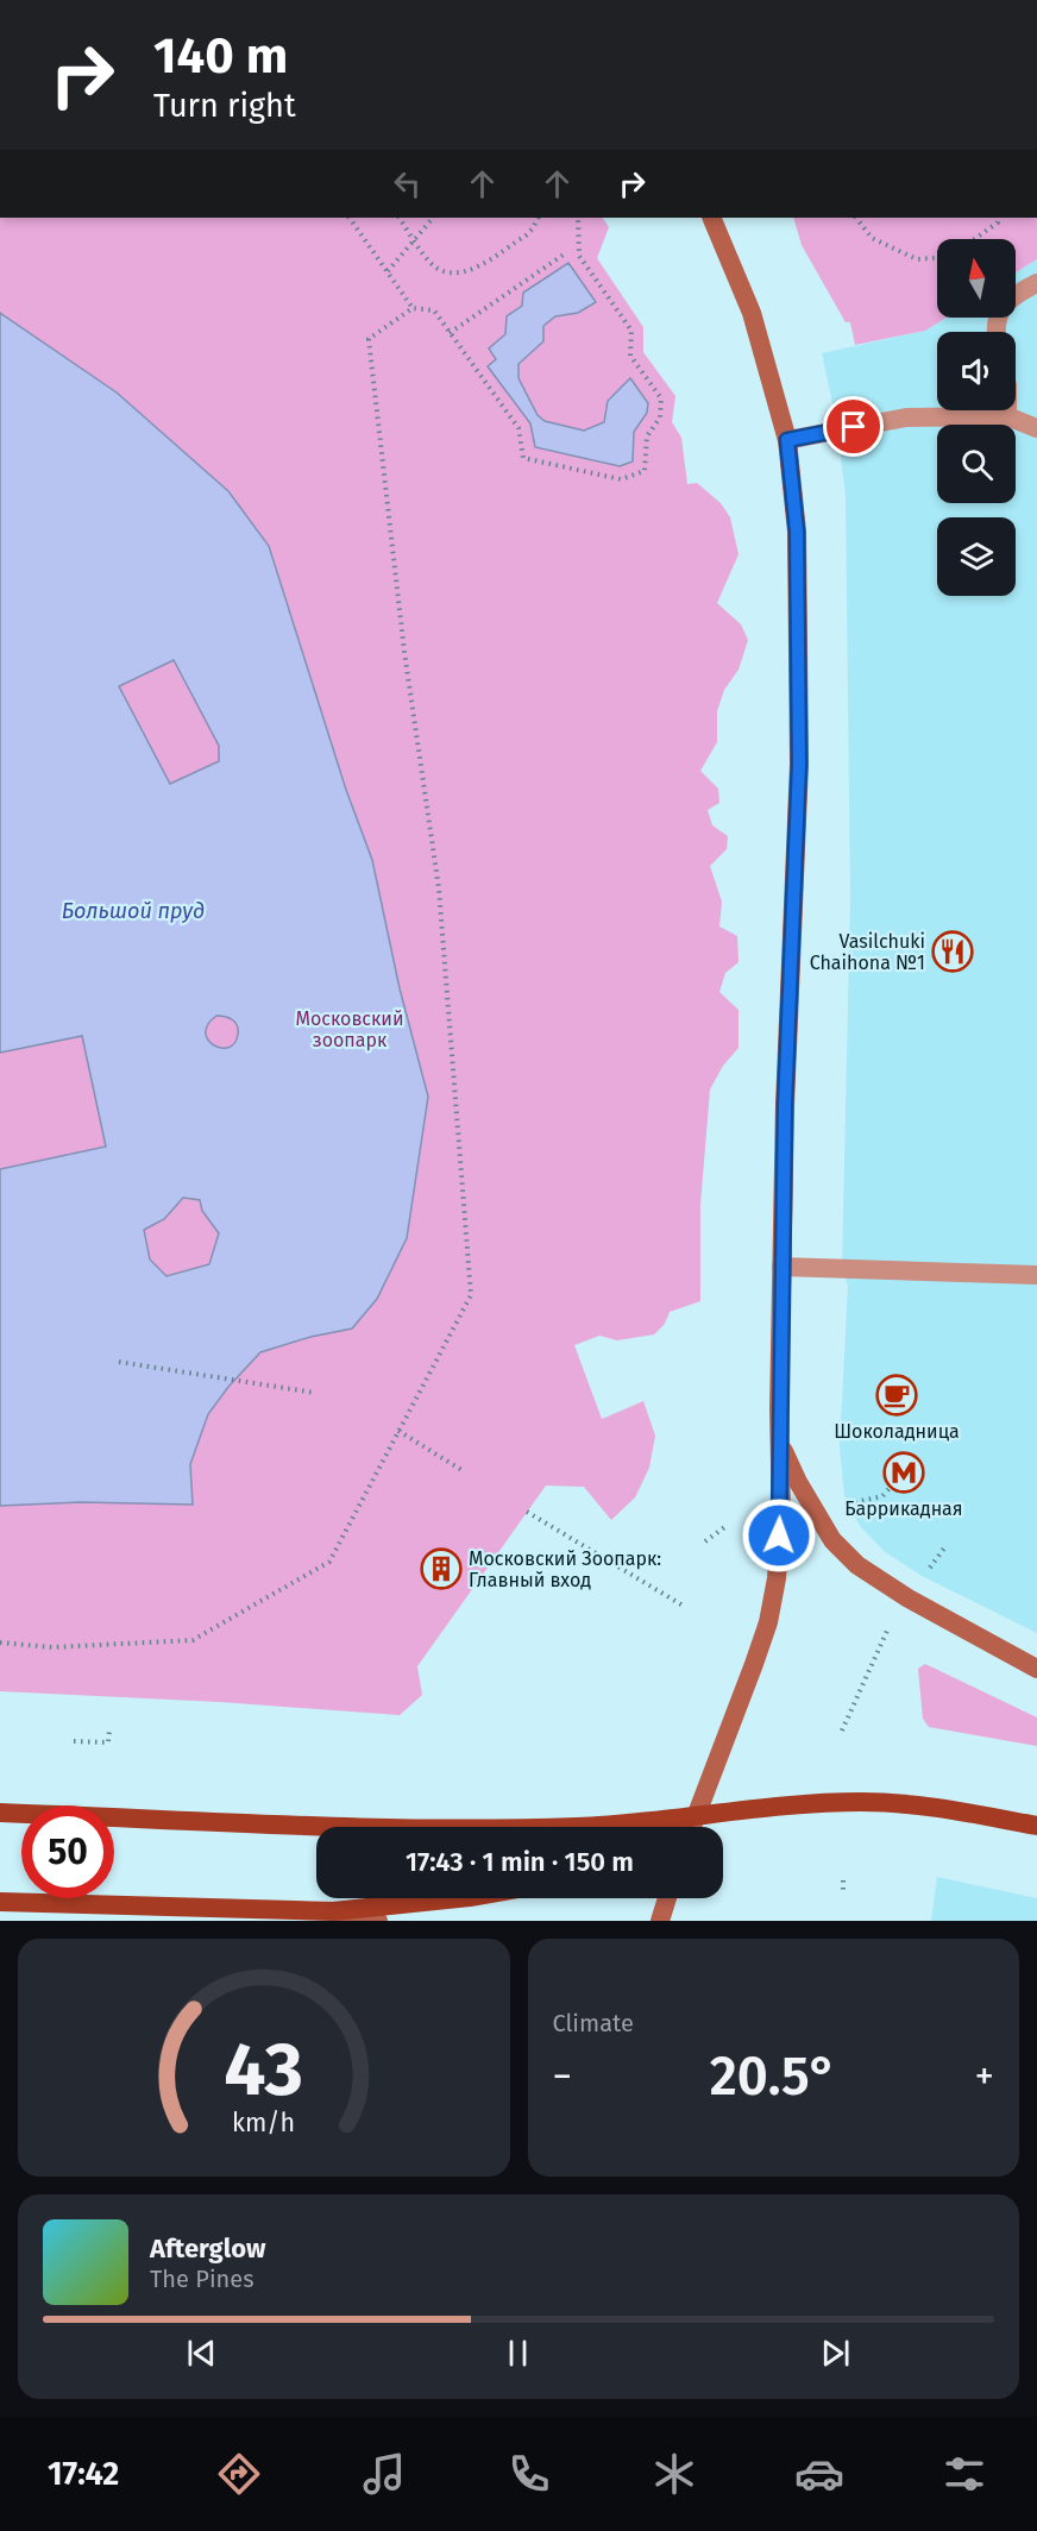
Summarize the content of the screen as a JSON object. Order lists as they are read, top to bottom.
{
  "water": ["Большой пруд"],
  "parks": ["Московский зоопарк"],
  "places": {
    "restaurant": ["Vasilchuki Chaihona №1"],
    "cafe": ["Шоколадница"],
    "metro station": ["Баррикадная"],
    "building": ["Московский Зоопарк: Главный вход"]
  },
  "north": "top",
  "page": {
    "turn": ["140 m", "Turn right"],
    "limit": "50",
    "trip": "17:43 · 1 min · 150 m",
    "tile": "Climate",
    "heat": ["−", "20.5°", "+"],
    "song": ["Afterglow", "The Pines"],
    "tabs": "17:42",
    "gauge": ["43", "km/h"]
  }
}
